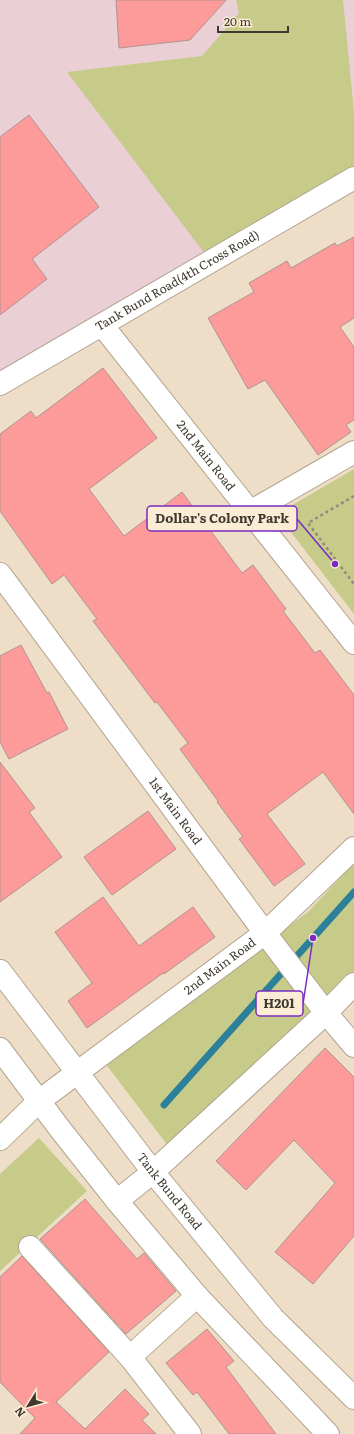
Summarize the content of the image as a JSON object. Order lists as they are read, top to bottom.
{
  "streets": {
    "street": [
      "Tank Bund Road(4th Cross Road)",
      "2nd Main Road",
      "1st Main Road",
      "Tank Bund Road"
    ]
  },
  "crossings": [
    ["Tank Bund Road(4th Cross Road)", "2nd Main Road"],
    ["2nd Main Road", "1st Main Road"],
    ["2nd Main Road", "Tank Bund Road"]
  ],
  "places": ["Dollar's Colony Park", "H201"],
  "scale_bar": "20 m",
  "north": "bottom left"
}
